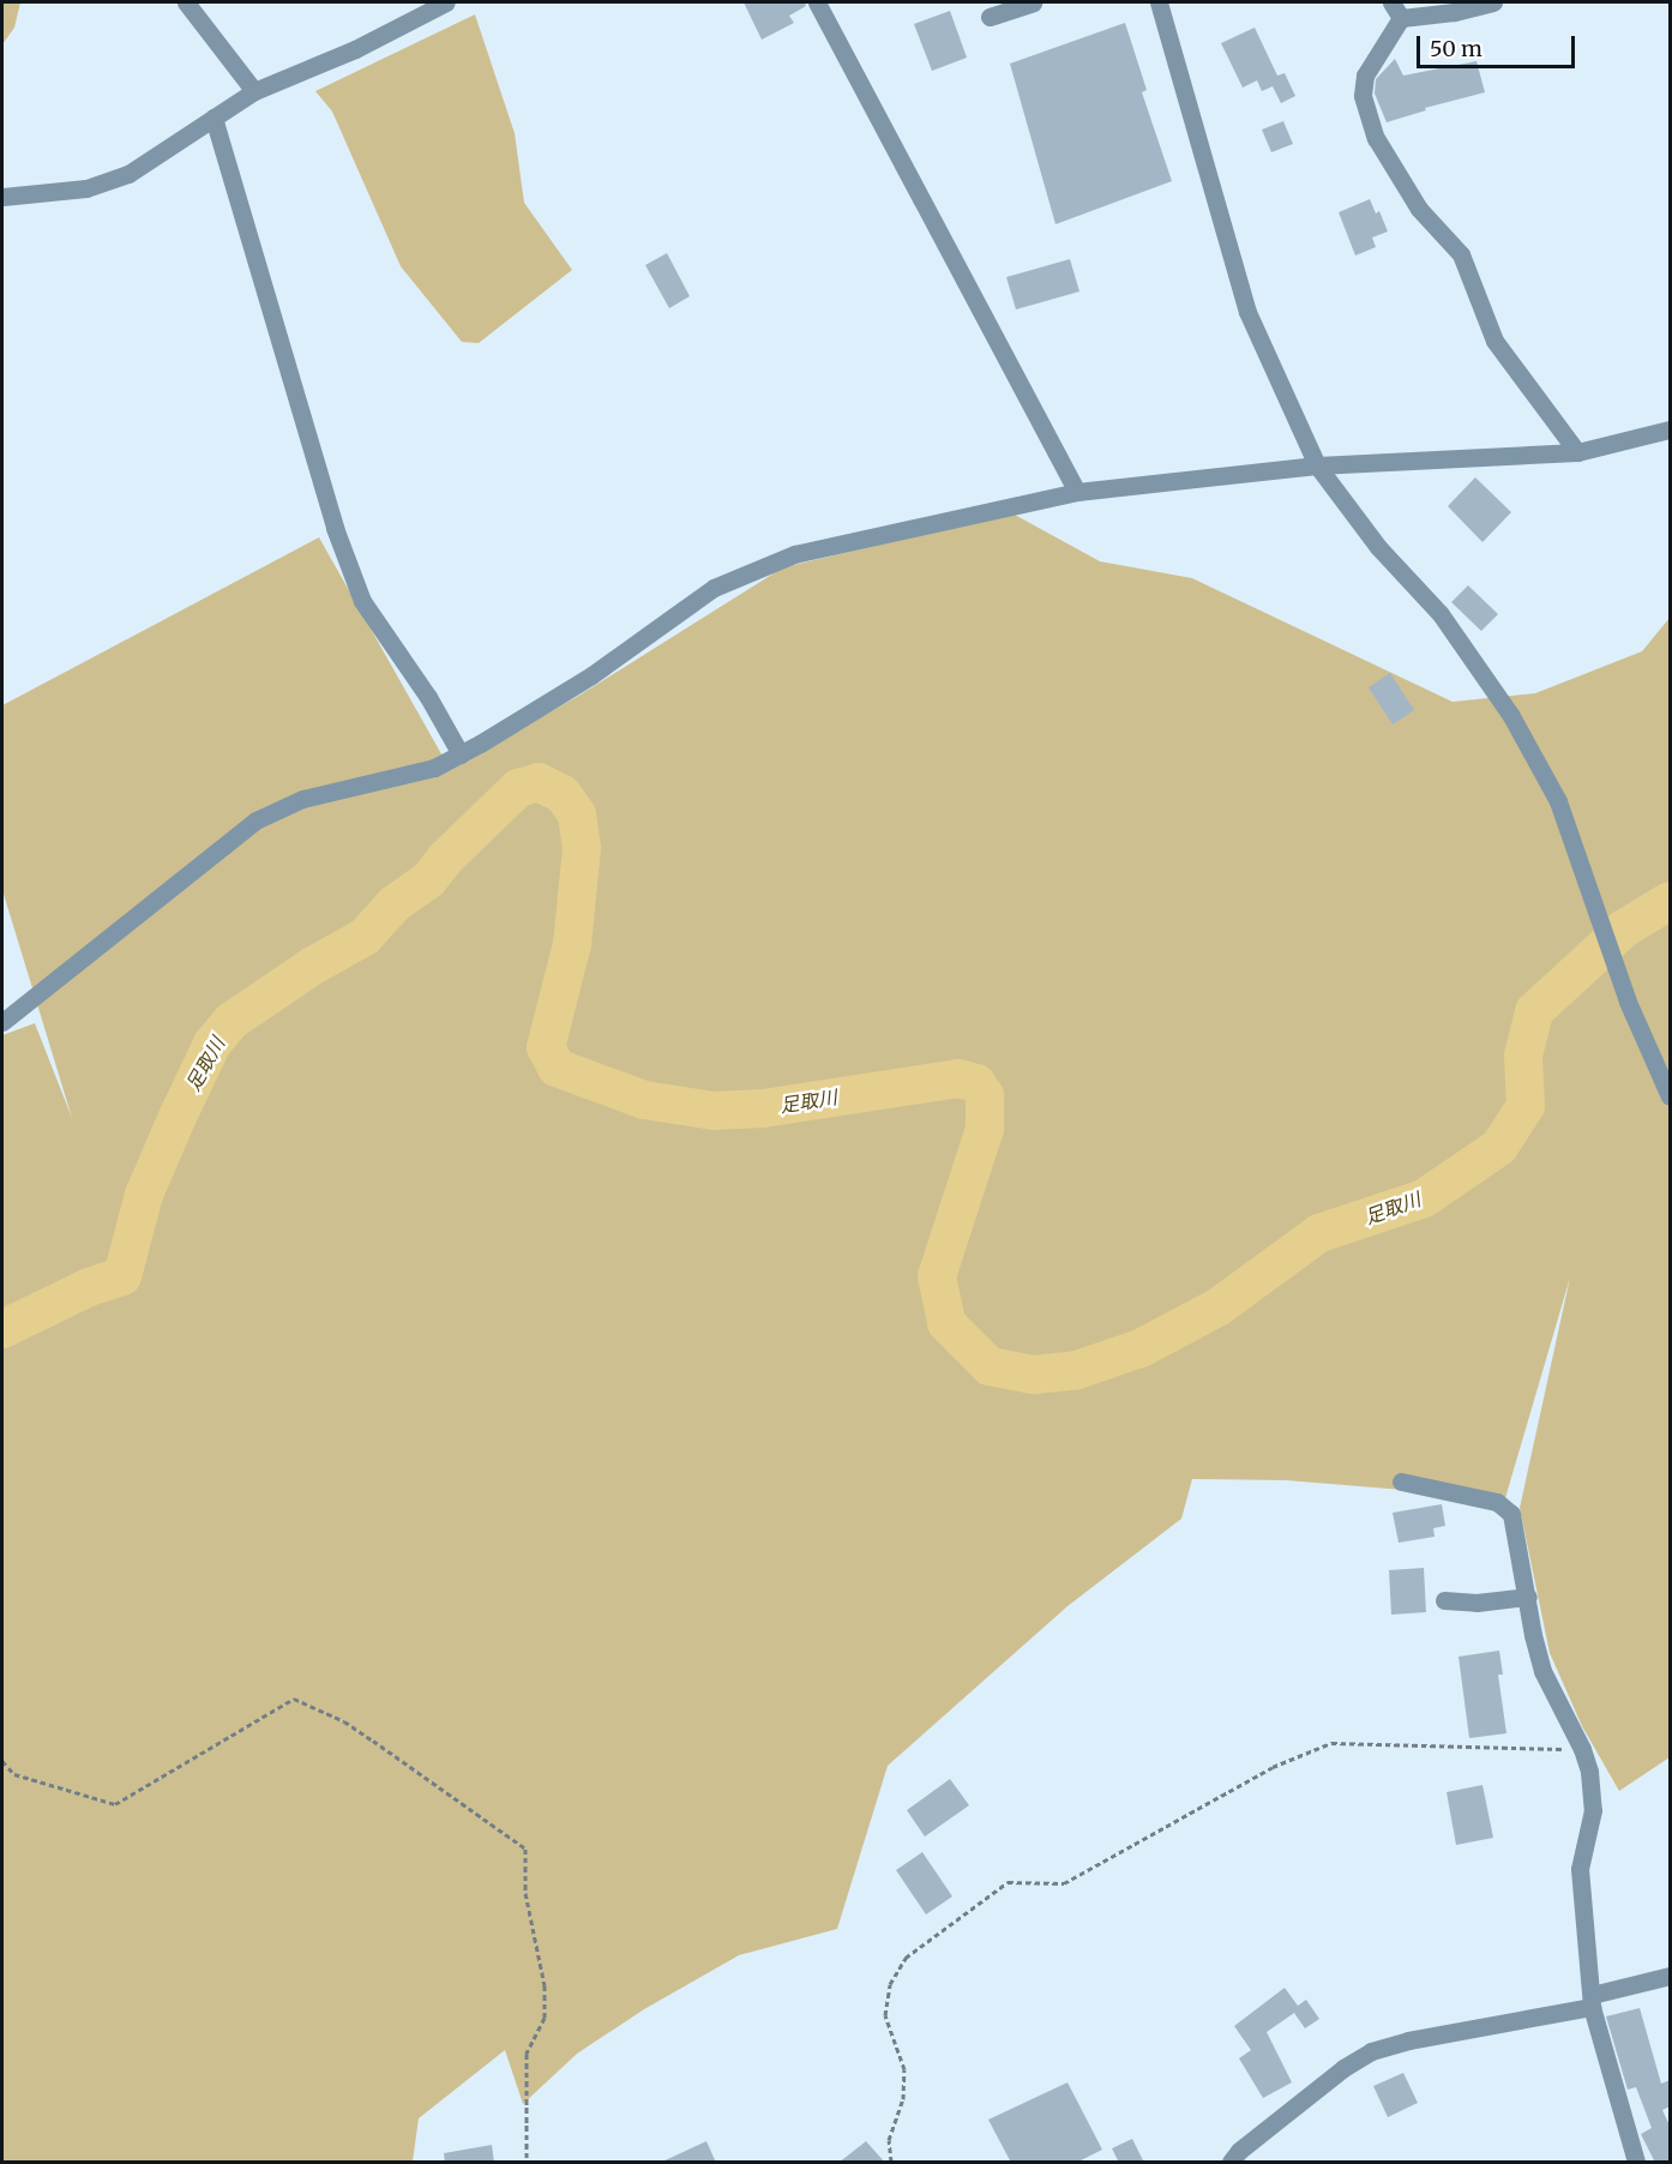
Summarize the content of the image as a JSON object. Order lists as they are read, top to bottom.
{
  "water": ["足取川"],
  "scale_bar": "50 m"
}
